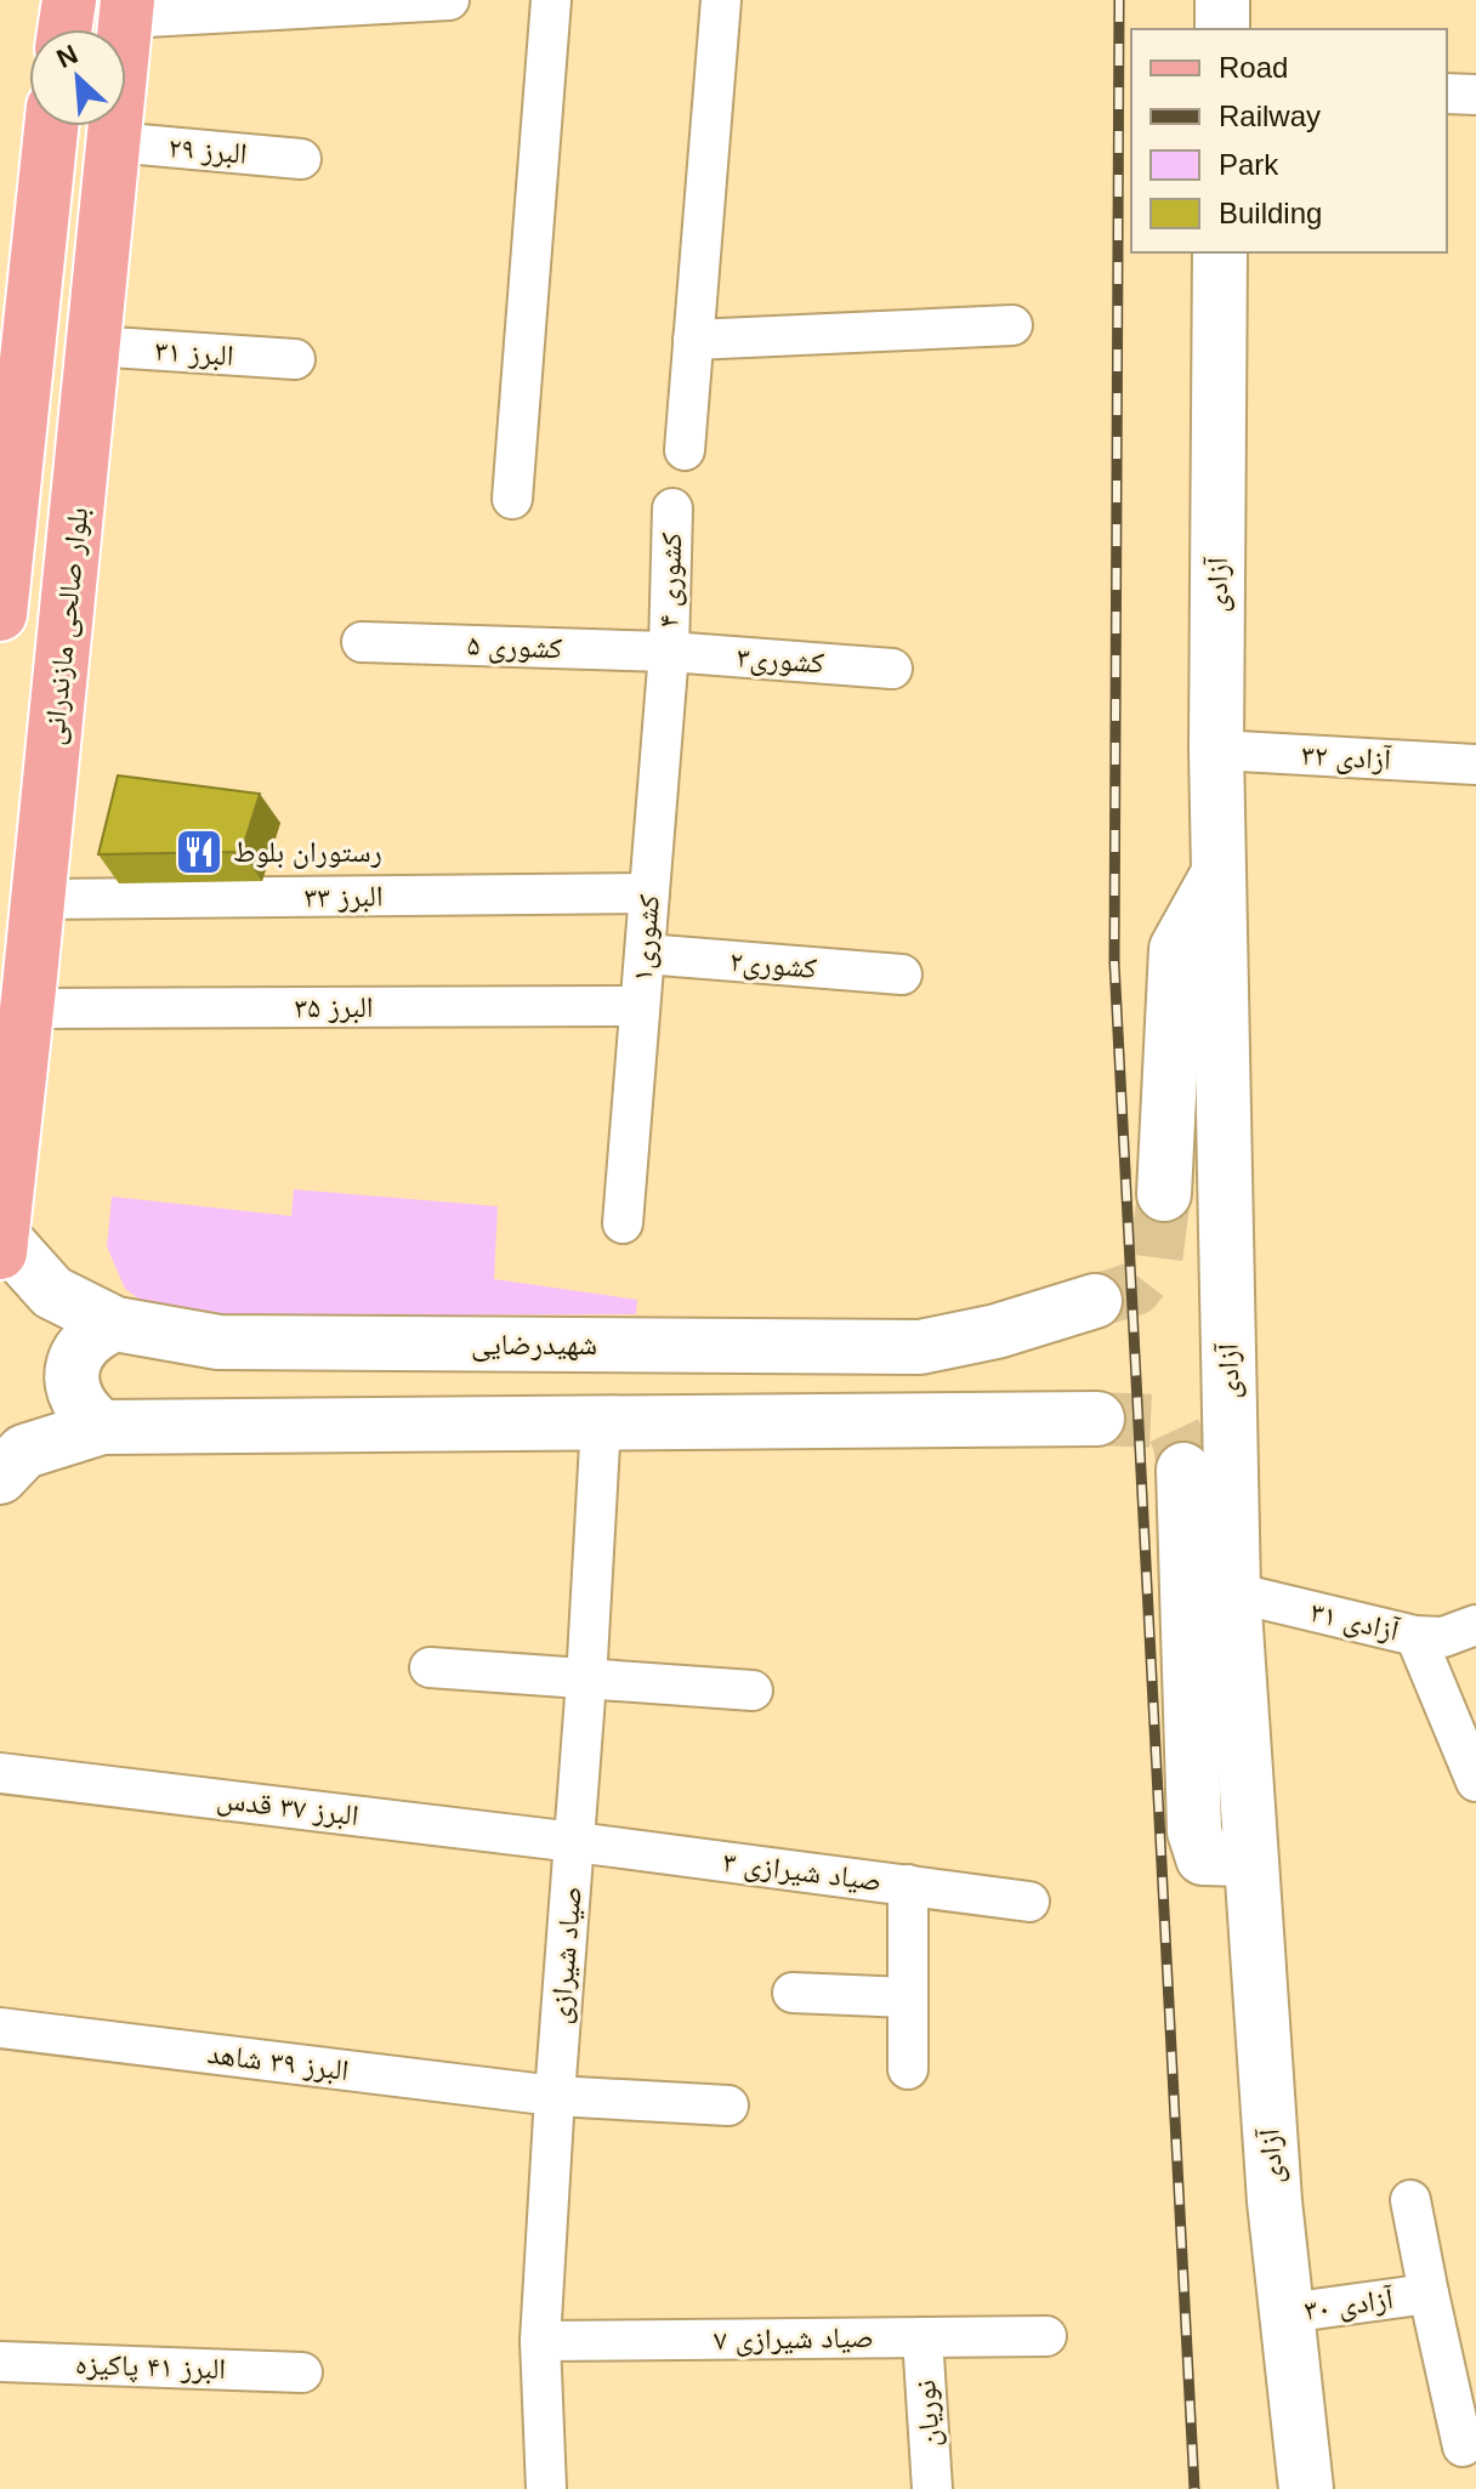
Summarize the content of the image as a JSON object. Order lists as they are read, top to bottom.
{
  "streets": {
    "main road": ["آزادی", "بلوار صالحی مازندرانی", "شهیدرضایی"],
    "street": [
      "البرز ۲۹",
      "البرز ۳۱",
      "کشوری ۴",
      "کشوری ۵",
      "کشوری۳",
      "آزادی ۳۲",
      "البرز ۳۳",
      "کشوری۱",
      "کشوری۲",
      "البرز ۳۵",
      "آزادی ۳۱",
      "البرز ۳۷ قدس",
      "صیاد شیرازی ۳",
      "صیاد شیرازی",
      "البرز ۳۹ شاهد",
      "آزادی ۳۰",
      "صیاد شیرازی ۷",
      "البرز ۴۱ پاکیزه",
      "نوریان"
    ]
  },
  "crossings": [
    ["البرز ۲۹", "بلوار صالحی مازندرانی"],
    ["البرز ۳۱", "بلوار صالحی مازندرانی"],
    ["کشوری ۴", "کشوری ۵"],
    ["کشوری ۴", "کشوری۳"],
    ["کشوری ۴", "کشوری۱"],
    ["آزادی", "آزادی ۳۲"],
    ["آزادی", "آزادی ۳۱"],
    ["آزادی", "آزادی ۳۰"],
    ["بلوار صالحی مازندرانی", "البرز ۳۳"],
    ["بلوار صالحی مازندرانی", "البرز ۳۵"],
    ["بلوار صالحی مازندرانی", "شهیدرضایی"],
    ["کشوری ۵", "کشوری۳"],
    ["کشوری ۵", "کشوری۱"],
    ["کشوری۳", "کشوری۱"],
    ["البرز ۳۳", "کشوری۱"],
    ["کشوری۱", "کشوری۲"],
    ["کشوری۱", "البرز ۳۵"],
    ["البرز ۳۷ قدس", "صیاد شیرازی ۳"],
    ["البرز ۳۷ قدس", "صیاد شیرازی"],
    ["صیاد شیرازی ۳", "صیاد شیرازی"],
    ["صیاد شیرازی", "البرز ۳۹ شاهد"],
    ["صیاد شیرازی", "صیاد شیرازی ۷"],
    ["صیاد شیرازی ۷", "نوریان"]
  ],
  "places": {
    "restaurant": ["رستوران بلوط"]
  },
  "legend": [
    "Road",
    "Railway",
    "Park",
    "Building"
  ],
  "north": "top left"
}
